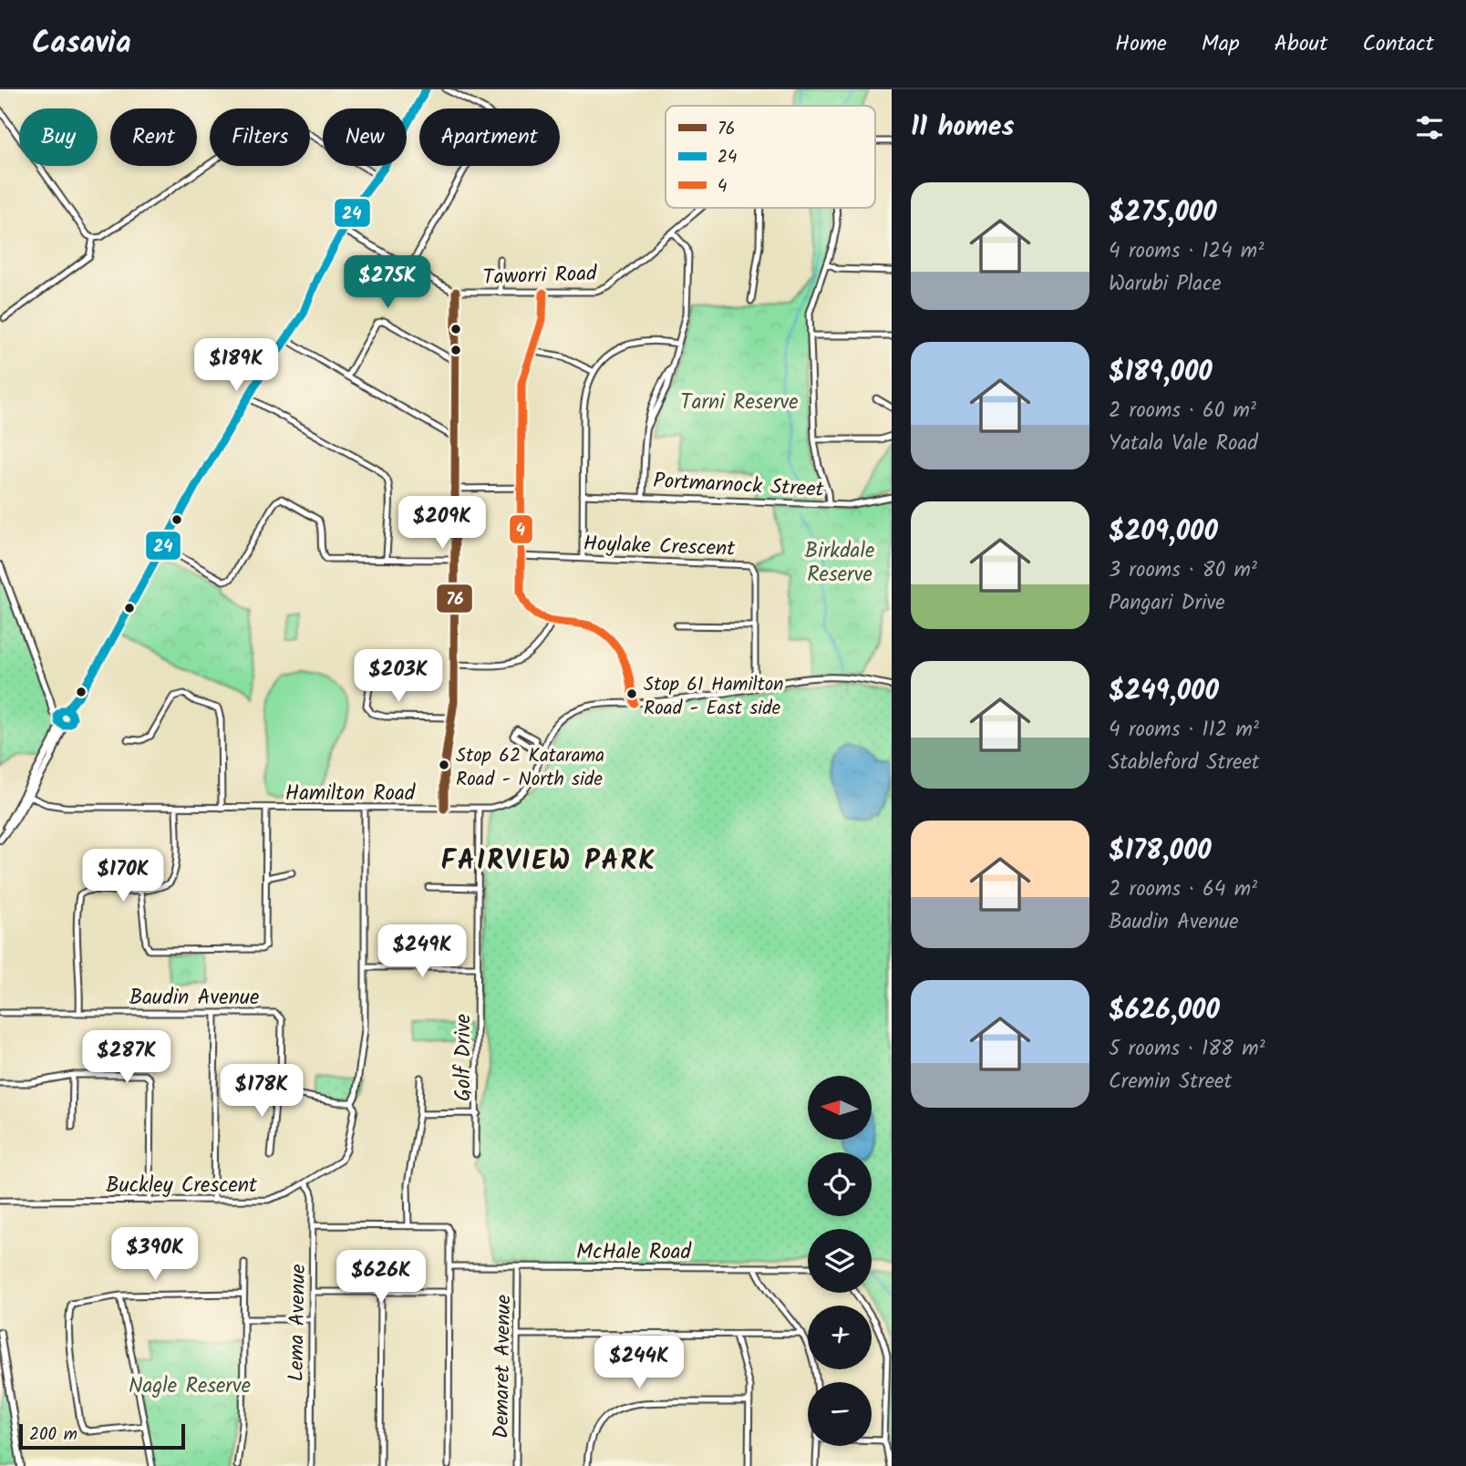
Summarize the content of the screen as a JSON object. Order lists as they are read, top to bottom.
{
  "streets": {
    "street": [
      "Taworri Road",
      "Portmarnock Street",
      "Hoylake Crescent",
      "Hamilton Road",
      "Baudin Avenue",
      "Golf Drive",
      "Buckley Crescent",
      "McHale Road",
      "Lema Avenue",
      "Demaret Avenue"
    ]
  },
  "crossings": [
    ["Hoylake Crescent", "Hamilton Road"],
    ["Hamilton Road", "Golf Drive"],
    ["Hamilton Road", "Buckley Crescent"],
    ["Buckley Crescent", "Lema Avenue"],
    ["McHale Road", "Demaret Avenue"]
  ],
  "districts": ["FAIRVIEW PARK"],
  "parks": ["Tarni Reserve", "Birkdale Reserve", "Nagle Reserve"],
  "places": ["Stop 61 Hamilton Road - East side", "Stop 62 Katarama Road - North side"],
  "lines": ["transit line 24", "transit line 76", "transit line 4"],
  "legend": ["76", "24", "4"],
  "scale_bar": "200 m",
  "north": "left",
  "page": {
    "header": "Casavia",
    "nav": [
      "Home",
      "Map",
      "About",
      "Contact"
    ],
    "heading": "11 homes",
    "chip": [
      "Buy",
      "Rent",
      "Filters",
      "New",
      "Apartment"
    ],
    "list": [
      {
        "name": "$275,000",
        "note": "4 rooms · 124 m² · Warubi Place"
      },
      {
        "name": "$189,000",
        "note": "2 rooms · 60 m² · Yatala Vale Road"
      },
      {
        "name": "$209,000",
        "note": "3 rooms · 80 m² · Pangari Drive"
      },
      {
        "name": "$249,000",
        "note": "4 rooms · 112 m² · Stableford Street"
      },
      {
        "name": "$178,000",
        "note": "2 rooms · 64 m² · Baudin Avenue"
      },
      {
        "name": "$626,000",
        "note": "5 rooms · 188 m² · Cremin Street"
      }
    ],
    "price": [
      "$275K",
      "$189K",
      "$209K",
      "$203K",
      "$170K",
      "$249K",
      "$287K",
      "$178K",
      "$390K",
      "$626K",
      "$244K"
    ],
    "map_buttons": ["+", "−"],
    "scale": "200 m"
  }
}
